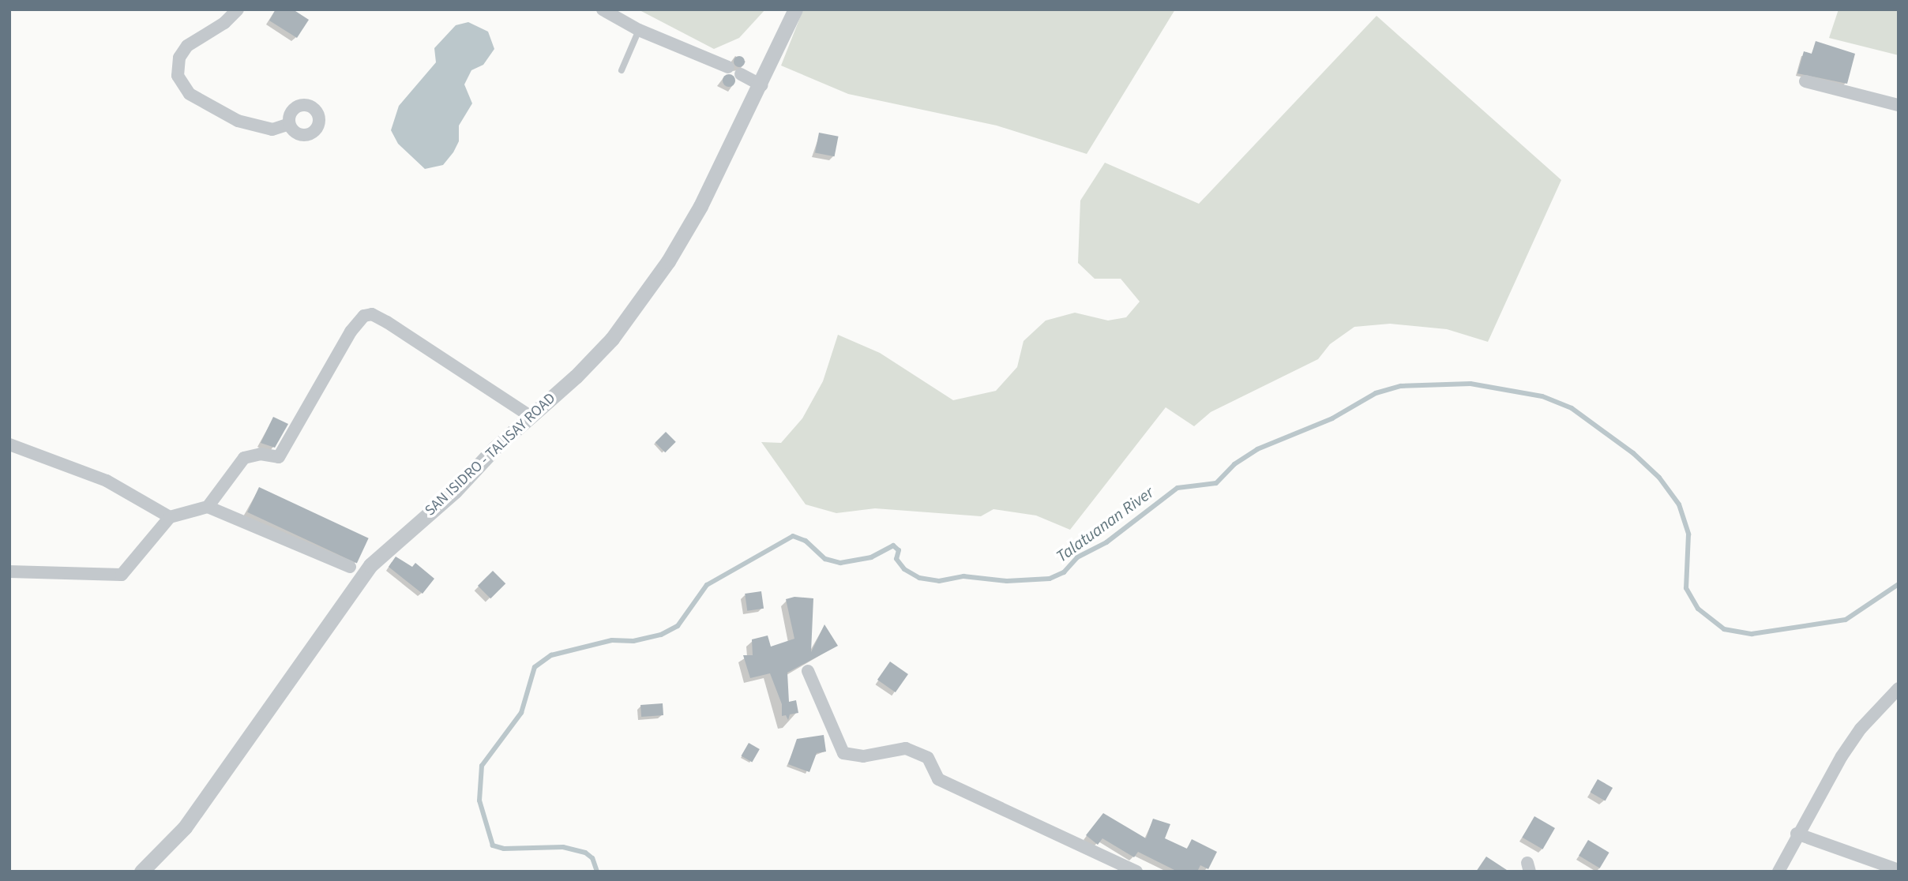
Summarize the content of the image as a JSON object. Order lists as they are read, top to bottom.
{
  "streets": {
    "street": ["SAN ISIDRO - TALISAY ROAD"]
  },
  "water": ["Talatuanan River"]
}
